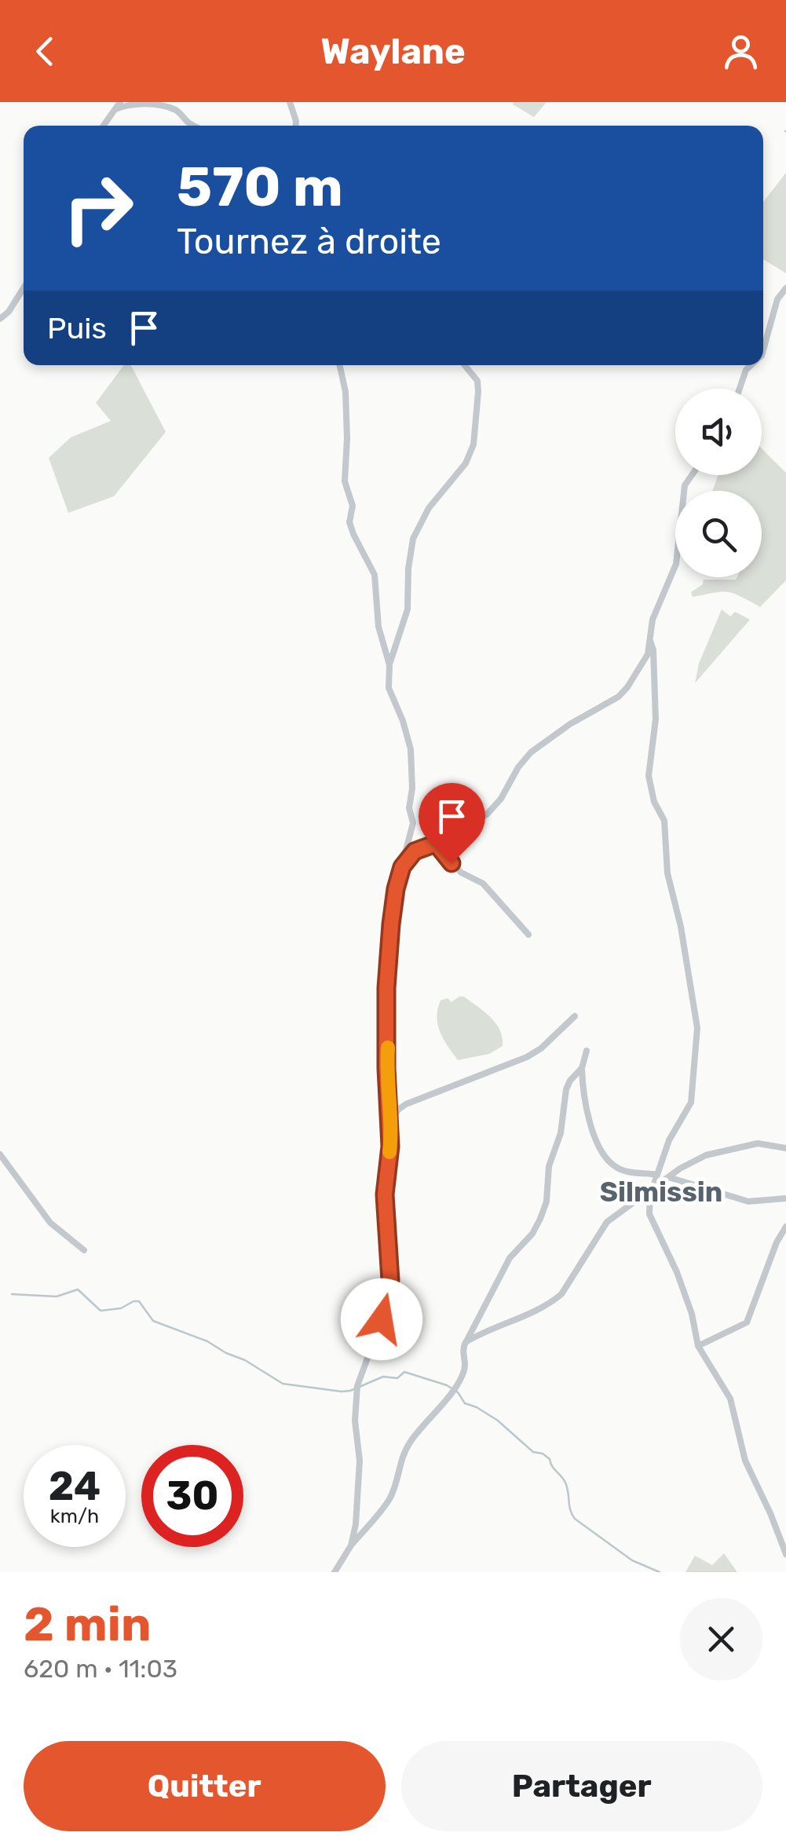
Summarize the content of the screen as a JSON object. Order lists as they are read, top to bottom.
{
  "districts": ["Silmissin"],
  "page": {
    "header": "Waylane",
    "turn": ["570 m", "Tournez à droite"],
    "then": "Puis",
    "speed": "24 km/h",
    "limit": "30",
    "heading": ["2 min", "620 m · 11:03"],
    "buttons": ["Quitter", "Partager"]
  }
}
